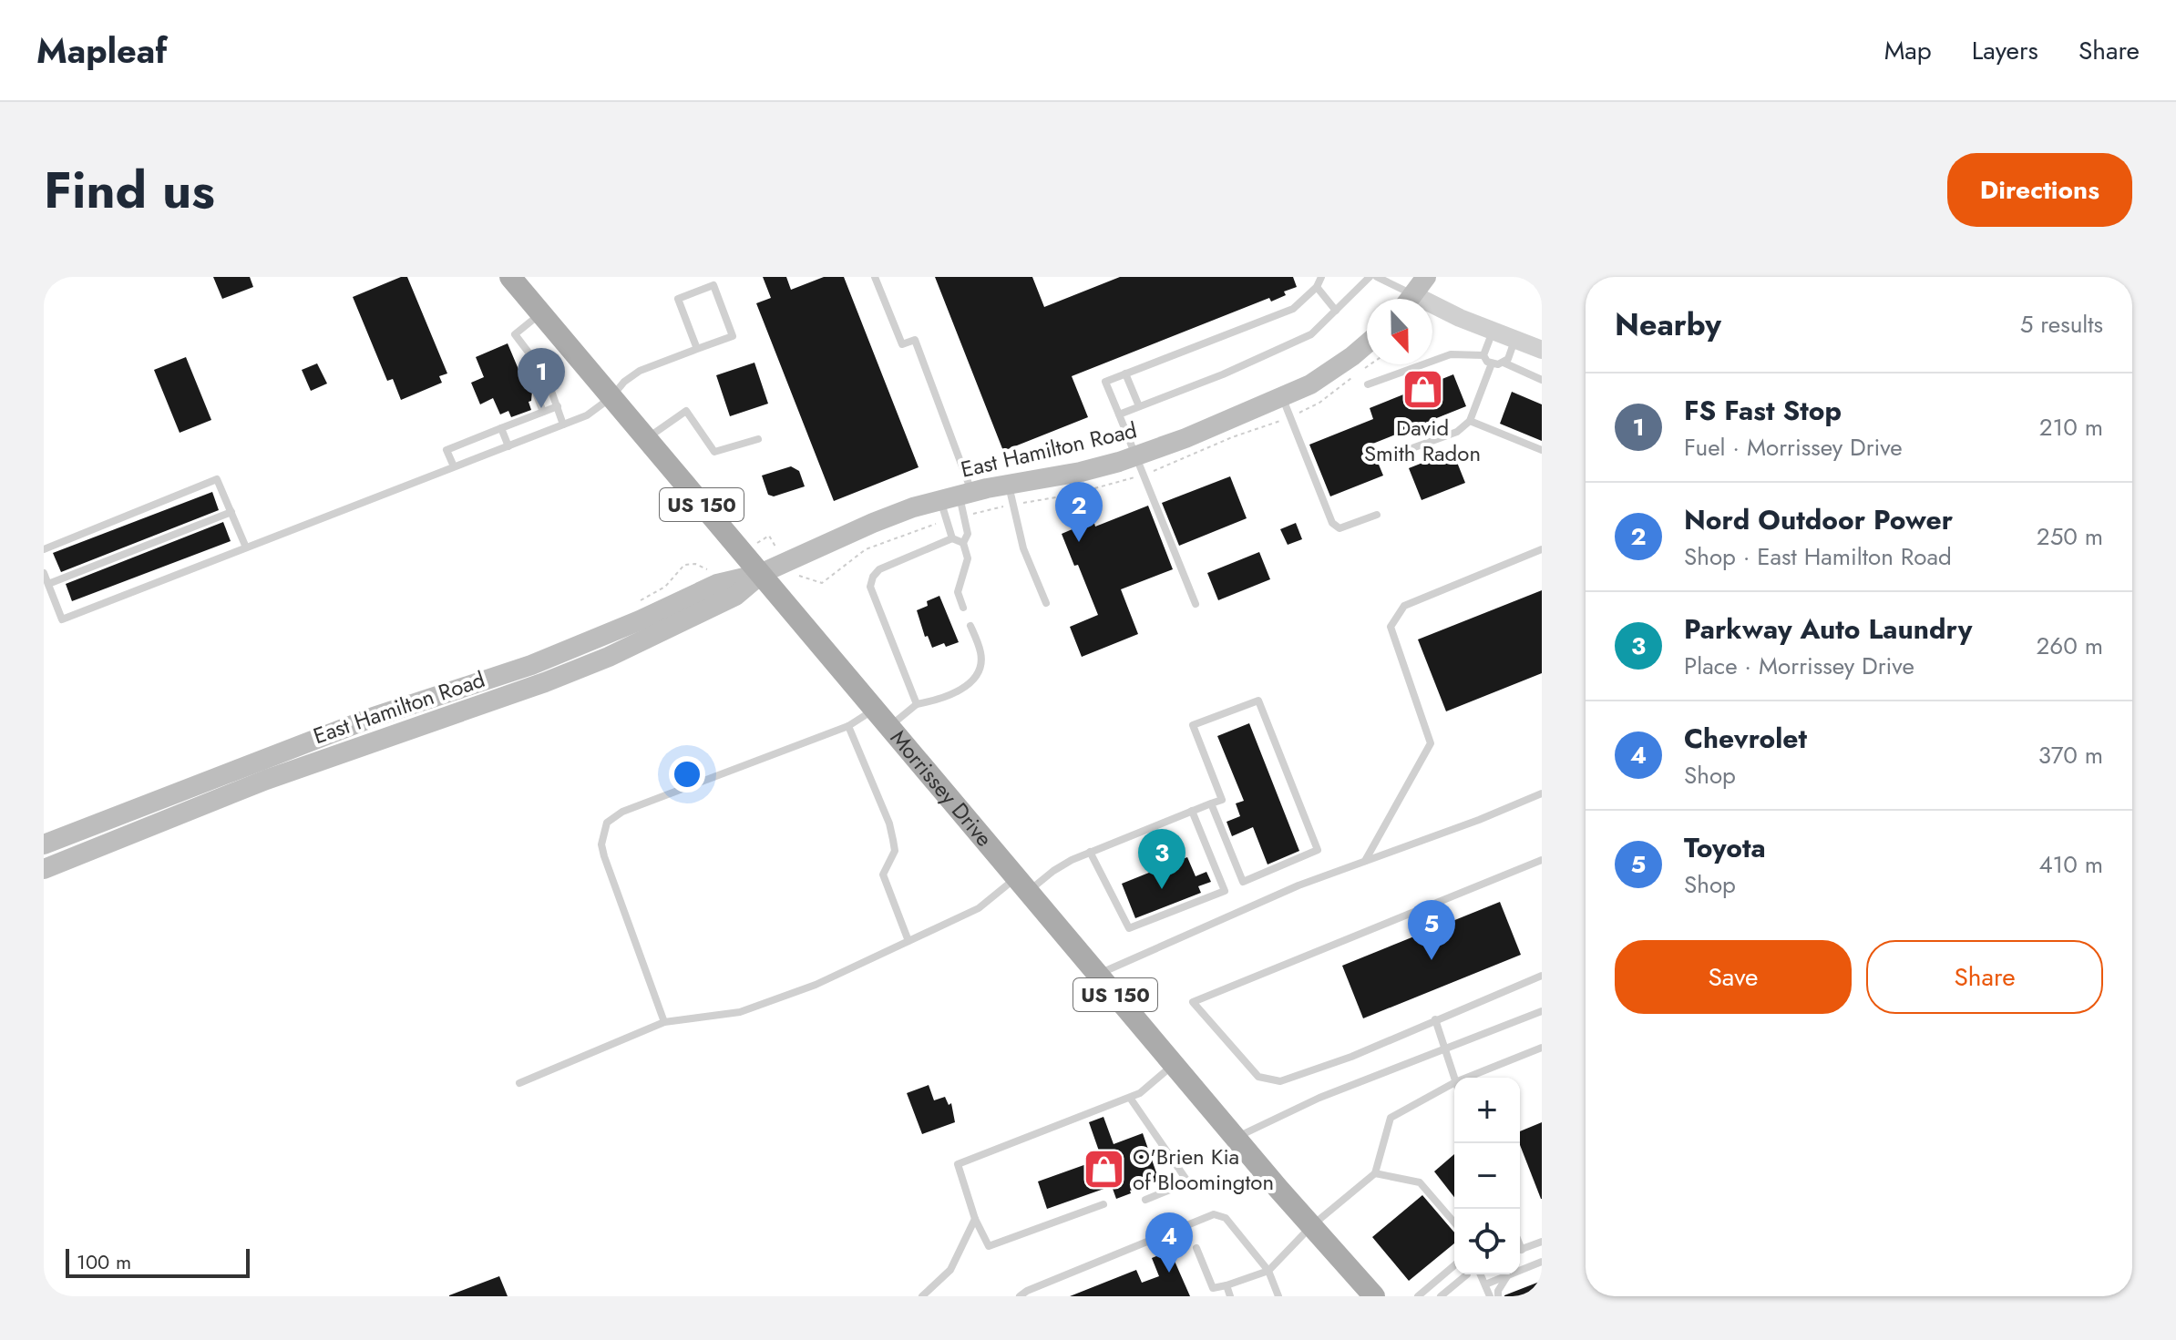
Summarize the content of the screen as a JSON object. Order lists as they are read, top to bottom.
{
  "streets": {
    "main road": ["East Hamilton Road", "US 150", "Morrissey Drive"]
  },
  "crossings": [
    ["East Hamilton Road", "Morrissey Drive"]
  ],
  "places": {
    "shop": ["David Smith Radon", "O'Brien Kia of Bloomington"]
  },
  "scale_bar": "100 m",
  "north": "bottom",
  "page": {
    "header": "Mapleaf",
    "nav": ["Map", "Layers", "Share"],
    "title": "Find us",
    "buttons": [
      "Directions",
      ["Save", "Share"]
    ],
    "heading": ["Nearby", "5 results"],
    "pins": [
      "1",
      "2",
      "3",
      "5",
      "4"
    ],
    "list": [
      {
        "mark": "1",
        "name": "FS Fast Stop",
        "note": "Fuel · Morrissey Drive",
        "value": "210 m"
      },
      {
        "mark": "2",
        "name": "Nord Outdoor Power",
        "note": "Shop · East Hamilton Road",
        "value": "250 m"
      },
      {
        "mark": "3",
        "name": "Parkway Auto Laundry",
        "note": "Place · Morrissey Drive",
        "value": "260 m"
      },
      {
        "mark": "4",
        "name": "Chevrolet",
        "note": "Shop",
        "value": "370 m"
      },
      {
        "mark": "5",
        "name": "Toyota",
        "note": "Shop",
        "value": "410 m"
      }
    ],
    "map_buttons": ["+", "−"],
    "scale": "100 m"
  }
}
